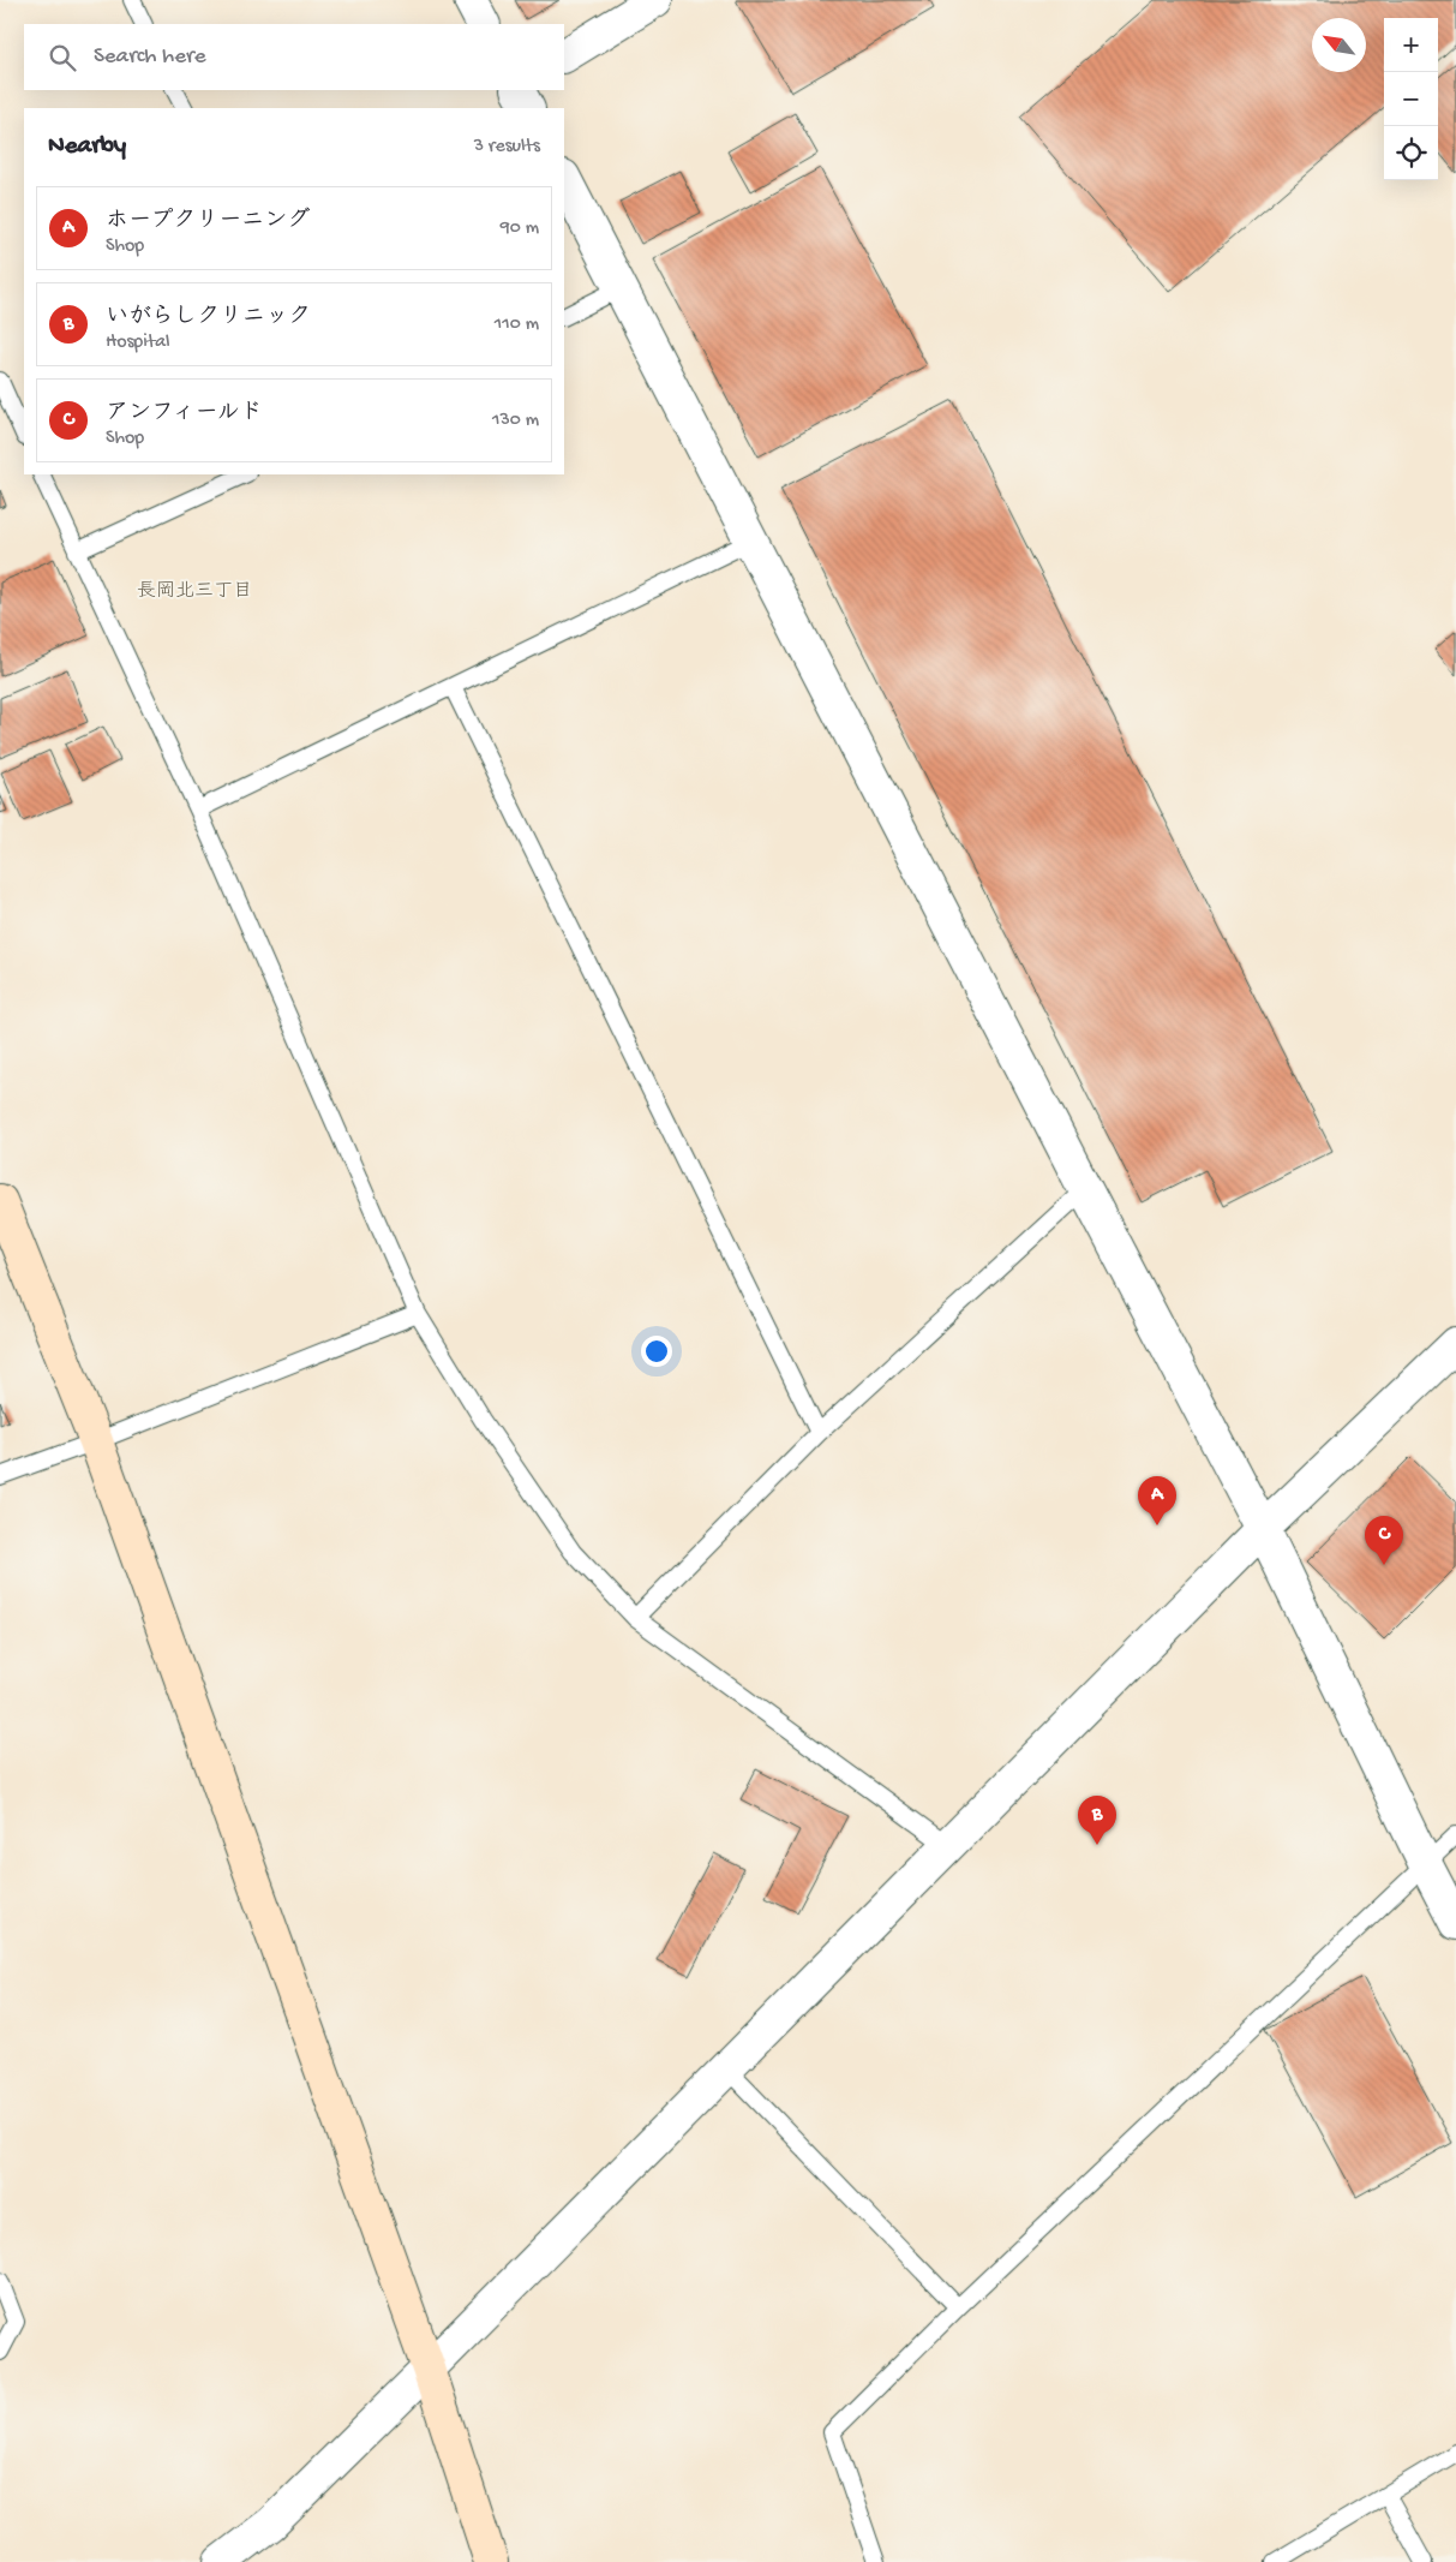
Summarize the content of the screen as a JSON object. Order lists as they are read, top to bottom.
{
  "districts": ["長岡北三丁目"],
  "north": "top left",
  "page": {
    "map_buttons": ["+", "−"],
    "search": "Search here",
    "heading": ["Nearby", "3 results"],
    "list": [
      {
        "mark": "A",
        "name": "ホープクリーニング",
        "note": "Shop",
        "value": "90 m"
      },
      {
        "mark": "B",
        "name": "いがらしクリニック",
        "note": "Hospital",
        "value": "110 m"
      },
      {
        "mark": "C",
        "name": "アンフィールド",
        "note": "Shop",
        "value": "130 m"
      }
    ],
    "pins": ["A", "C", "B"]
  }
}
